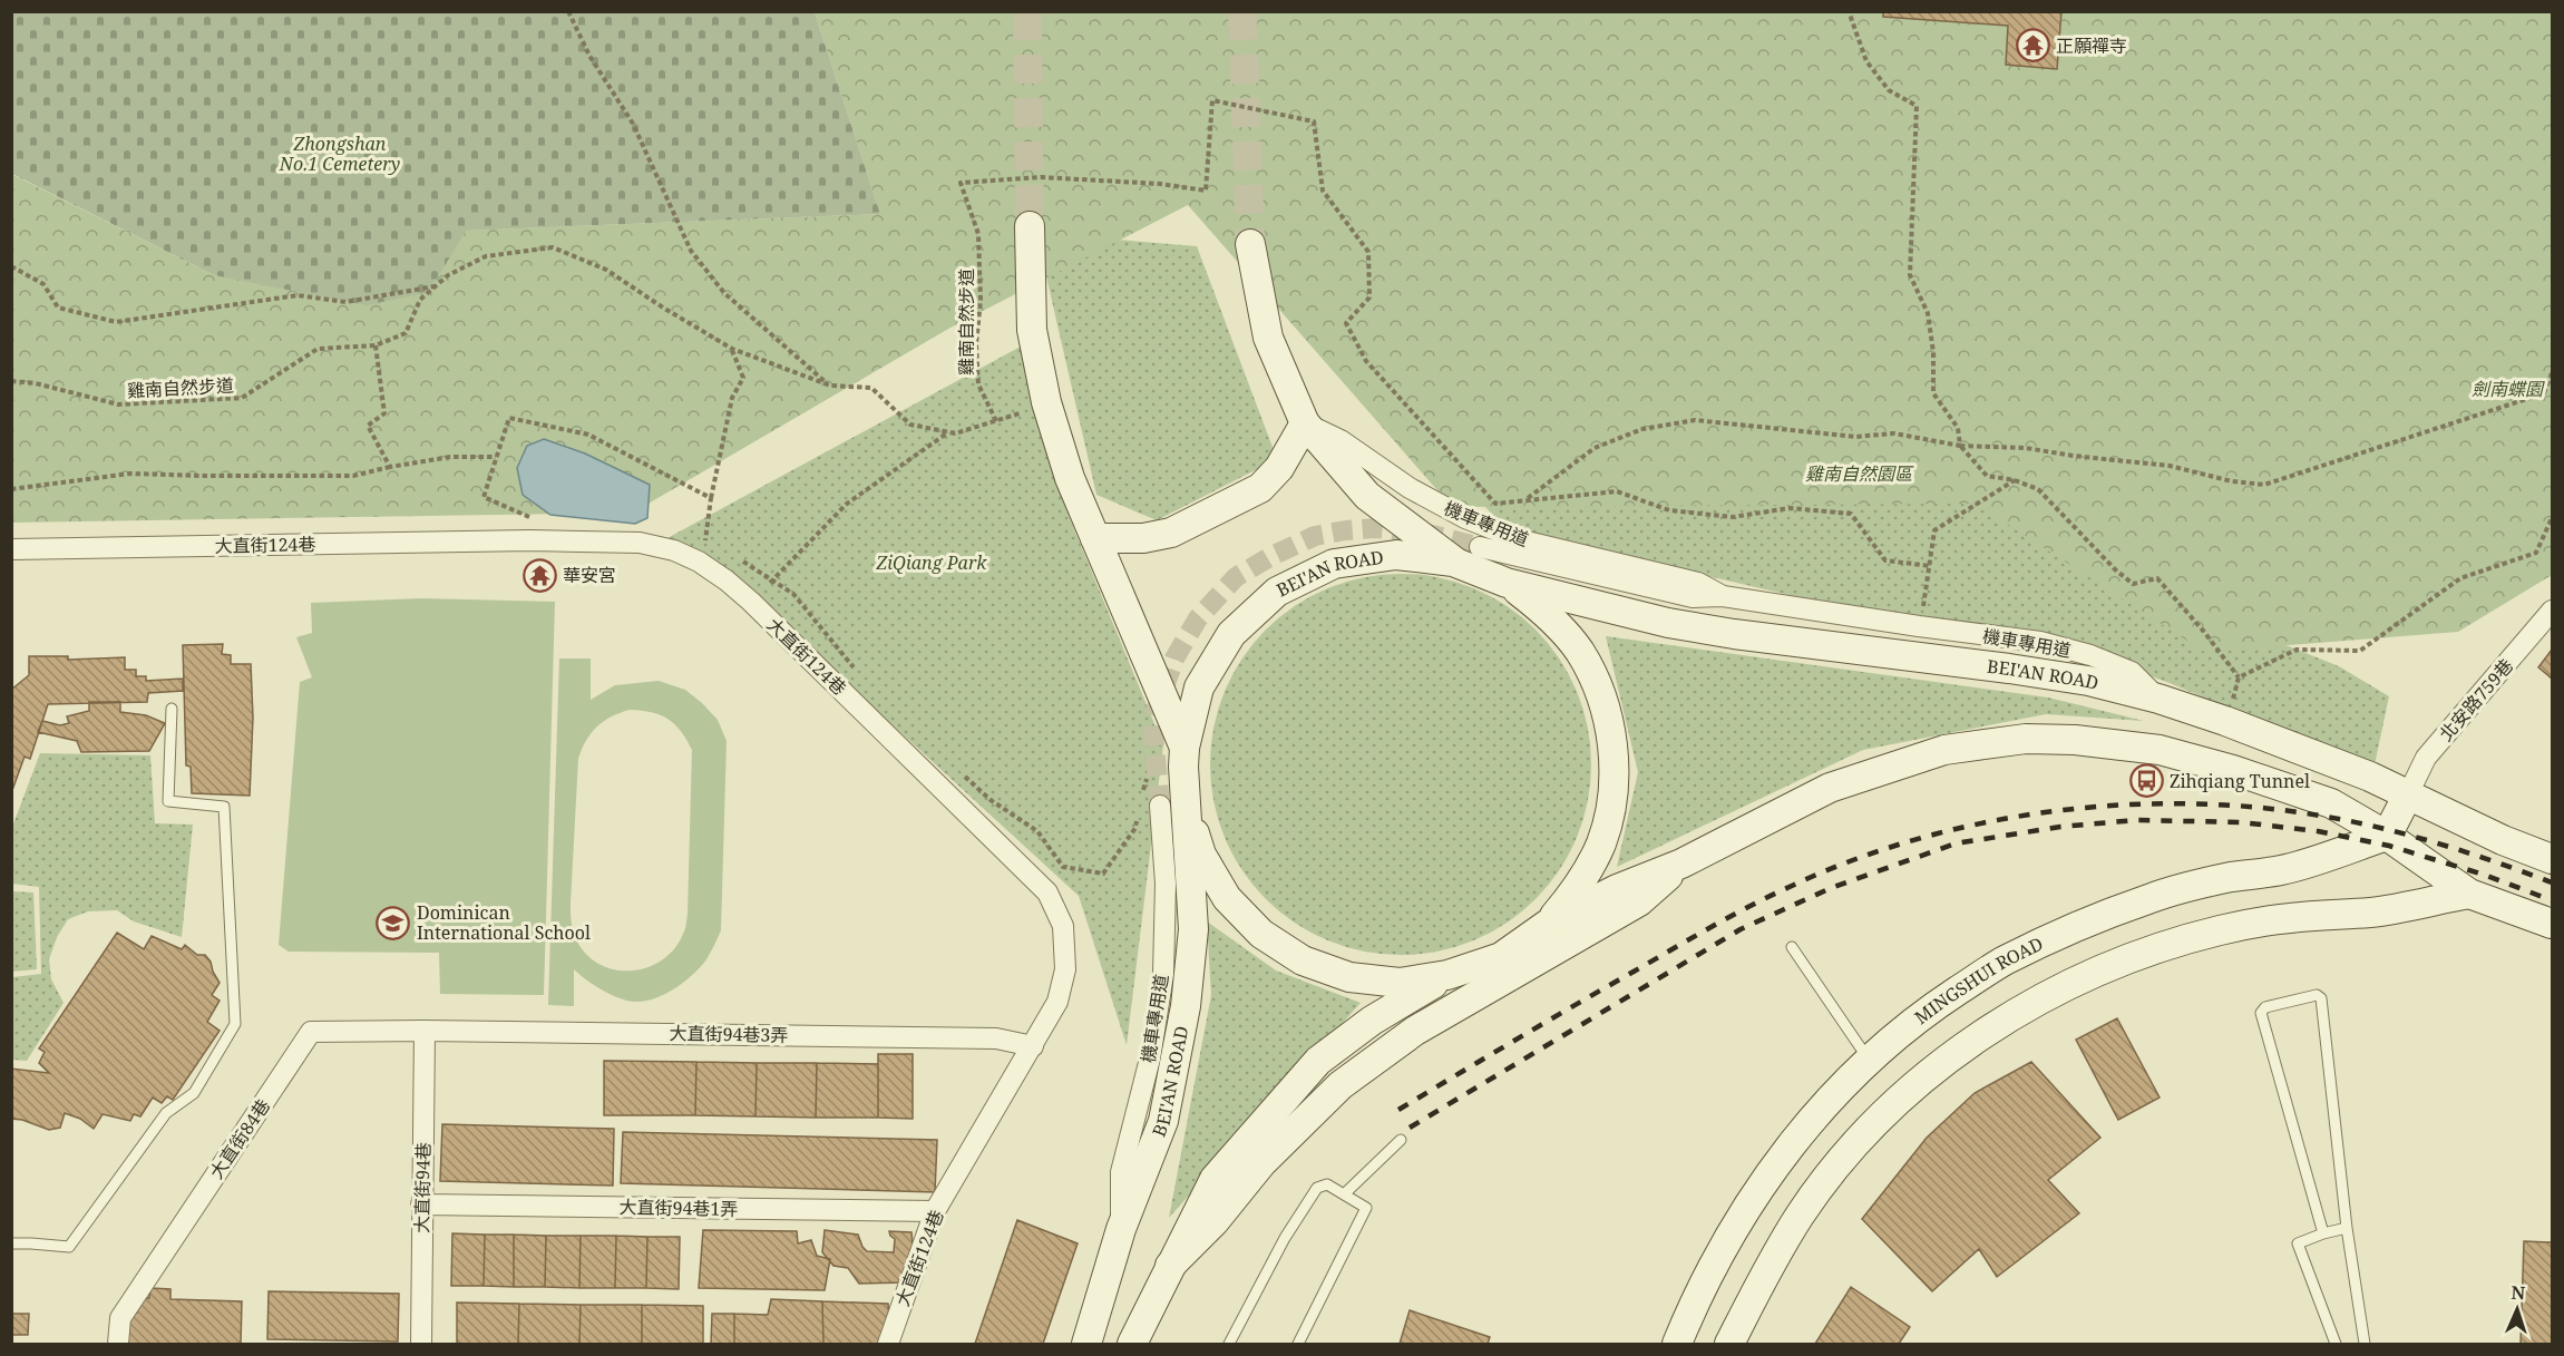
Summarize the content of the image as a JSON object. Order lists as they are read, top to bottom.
{
  "streets": {
    "main road": ["BEI'AN ROAD", "MINGSHUI ROAD"],
    "street": [
      "機車專用道",
      "大直街124巷",
      "北安路759巷",
      "大直街94巷3弄",
      "大直街84巷",
      "大直街94巷",
      "大直街94巷1弄"
    ],
    "path": ["雞南自然步道"]
  },
  "crossings": [
    ["機車專用道", "BEI'AN ROAD"],
    ["大直街124巷", "大直街94巷3弄"],
    ["大直街124巷", "大直街94巷1弄"],
    ["BEI'AN ROAD", "北安路759巷"],
    ["BEI'AN ROAD", "MINGSHUI ROAD"],
    ["大直街94巷3弄", "大直街84巷"],
    ["大直街94巷3弄", "大直街94巷"],
    ["大直街84巷", "大直街94巷"],
    ["大直街94巷", "大直街94巷1弄"]
  ],
  "parks": [
    "Zhongshan No.1 Cemetery",
    "劍南蝶園",
    "雞南自然園區",
    "ZiQiang Park"
  ],
  "places": {
    "temple": ["正願禪寺", "華安宮"],
    "bus stop": ["Zihqiang Tunnel"],
    "school or university": ["Dominican International School"]
  },
  "north": "top"
}
